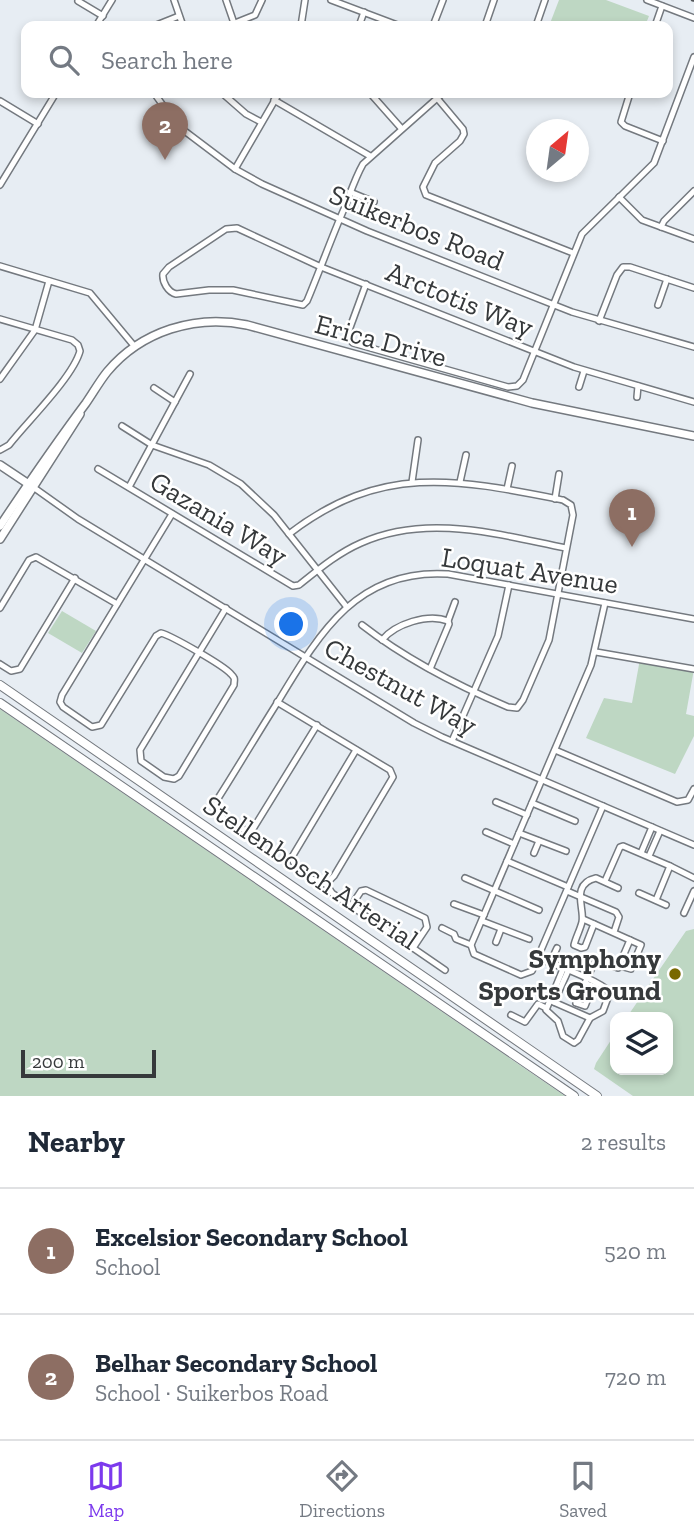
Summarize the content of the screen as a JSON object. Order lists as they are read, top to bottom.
{
  "streets": {
    "main road": ["Erica Drive", "Stellenbosch Arterial"],
    "street": [
      "Suikerbos Road",
      "Arctotis Way",
      "Gazania Way",
      "Loquat Avenue",
      "Chestnut Way"
    ]
  },
  "crossings": [
    ["Erica Drive", "Chestnut Way"],
    ["Loquat Avenue", "Chestnut Way"]
  ],
  "places": ["Symphony Sports Ground"],
  "scale_bar": "200 m",
  "north": "top right",
  "page": {
    "search": "Search here",
    "pins": ["2", "1"],
    "scale": "200 m",
    "heading": ["Nearby", "2 results"],
    "list": [
      {
        "mark": "1",
        "name": "Excelsior Secondary School",
        "note": "School",
        "value": "520 m"
      },
      {
        "mark": "2",
        "name": "Belhar Secondary School",
        "note": "School · Suikerbos Road",
        "value": "720 m"
      }
    ],
    "nav": ["Map", "Directions", "Saved"]
  }
}
